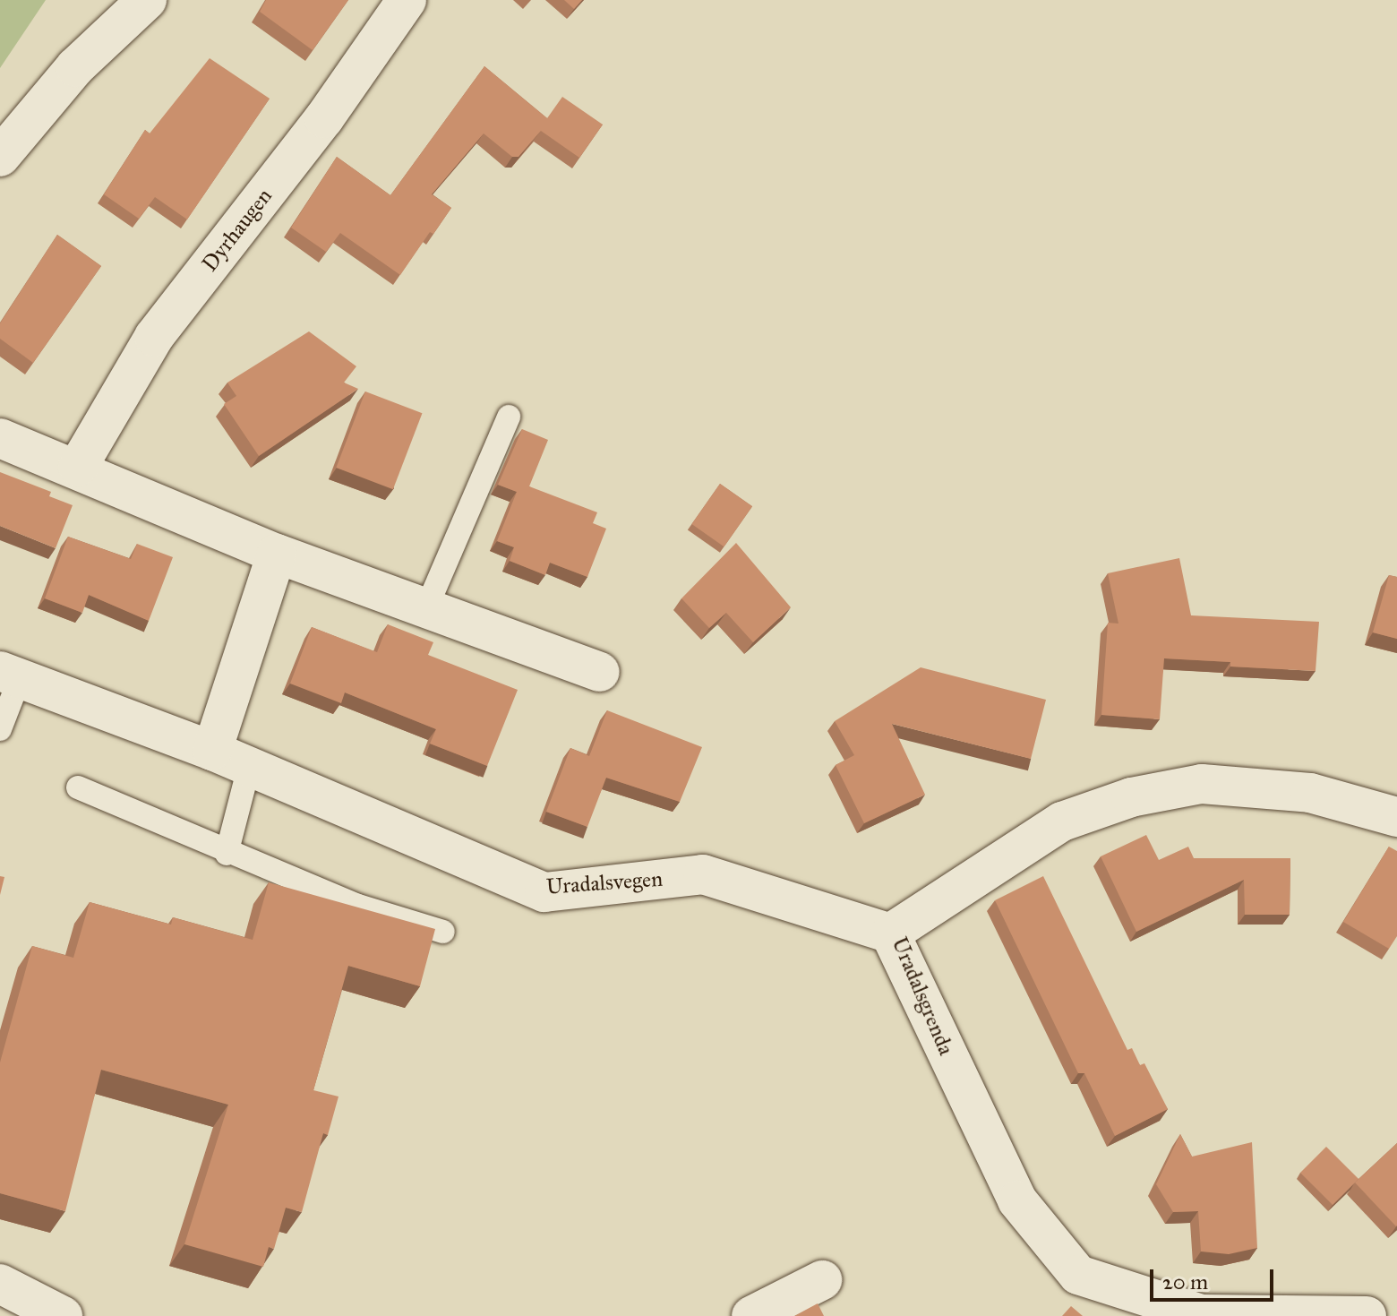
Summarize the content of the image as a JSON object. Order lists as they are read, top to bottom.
{
  "streets": {
    "street": ["Dyrhaugen", "Uradalsvegen", "Uradalsgrenda"]
  },
  "crossings": [
    ["Uradalsvegen", "Uradalsgrenda"]
  ],
  "scale_bar": "20 m"
}
